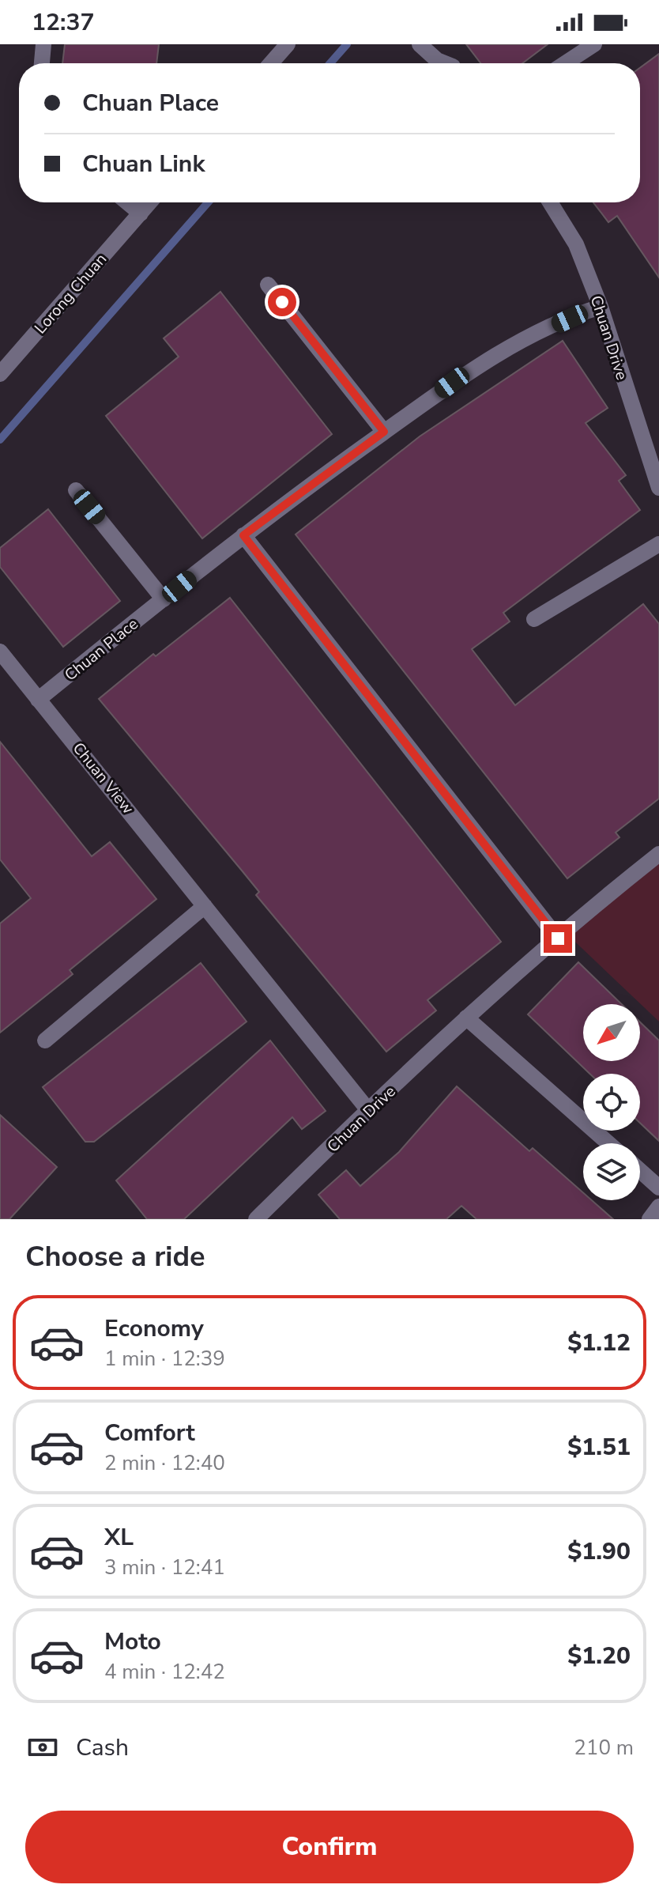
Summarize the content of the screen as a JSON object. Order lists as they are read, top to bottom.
{
  "streets": {
    "street": [
      "Lorong Chuan",
      "Chuan Drive",
      "Chuan Place",
      "Chuan View"
    ]
  },
  "crossings": [
    ["Chuan Drive", "Chuan Place"],
    ["Chuan Drive", "Chuan View"],
    ["Chuan Place", "Chuan View"]
  ],
  "north": "bottom left",
  "page": {
    "status": "12:37",
    "banner": ["Chuan Place", "Chuan Link"],
    "heading": "Choose a ride",
    "list": [
      {
        "name": "Economy",
        "note": "1 min · 12:39",
        "value": "$1.12"
      },
      {
        "name": "Comfort",
        "note": "2 min · 12:40",
        "value": "$1.51"
      },
      {
        "name": "XL",
        "note": "3 min · 12:41",
        "value": "$1.90"
      },
      {
        "name": "Moto",
        "note": "4 min · 12:42",
        "value": "$1.20"
      }
    ],
    "pay": ["Cash", "210 m"],
    "buttons": "Confirm"
  }
}
